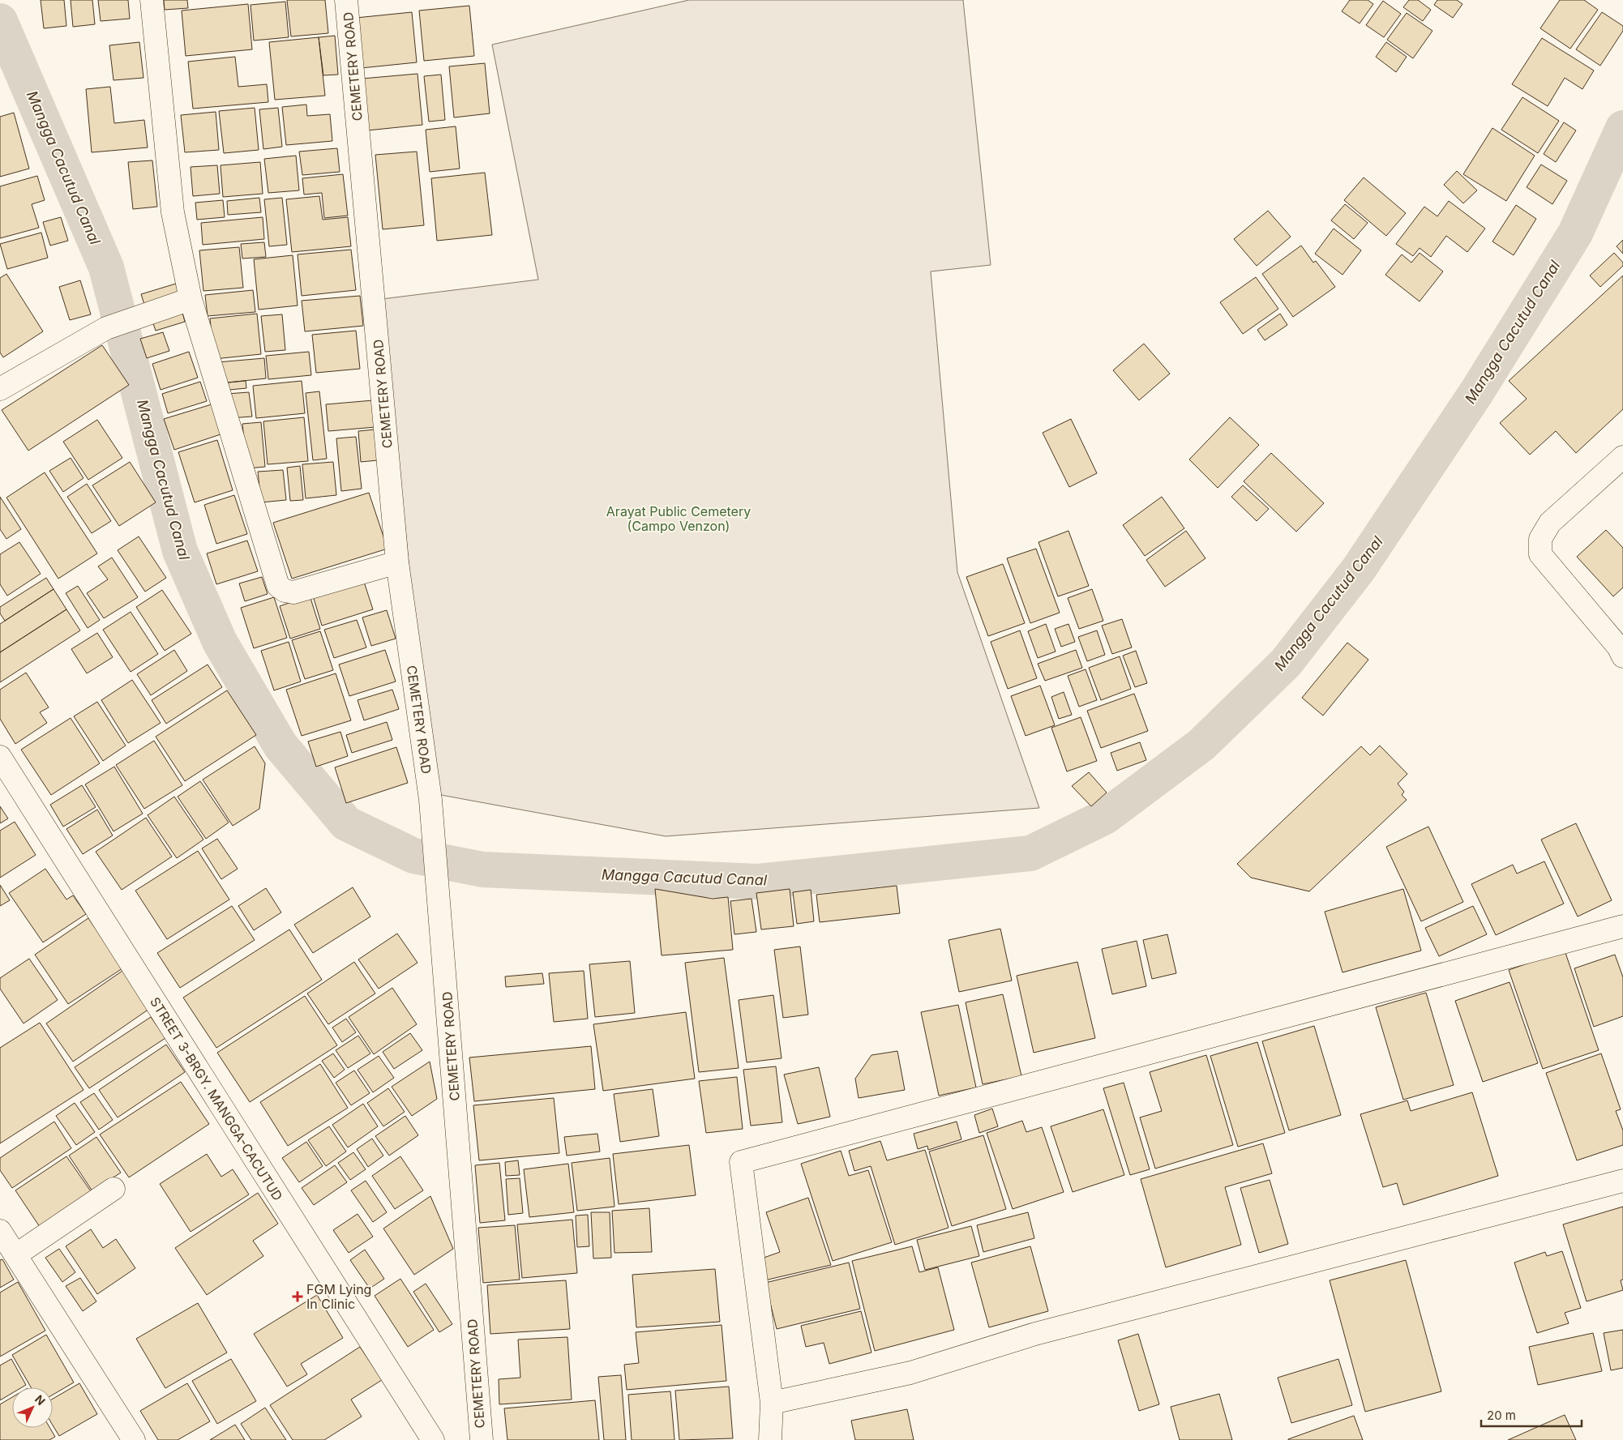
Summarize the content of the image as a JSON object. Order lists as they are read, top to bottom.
{
  "streets": {
    "street": ["CEMETERY ROAD", "STREET 3-BRGY. MANGGA-CACUTUD"]
  },
  "water": ["Mangga Cacutud Canal"],
  "parks": ["Arayat Public Cemetery (Campo Venzon)"],
  "places": {
    "health": ["FGM Lying In Clinic"]
  },
  "scale_bar": "20 m",
  "north": "top right"
}
